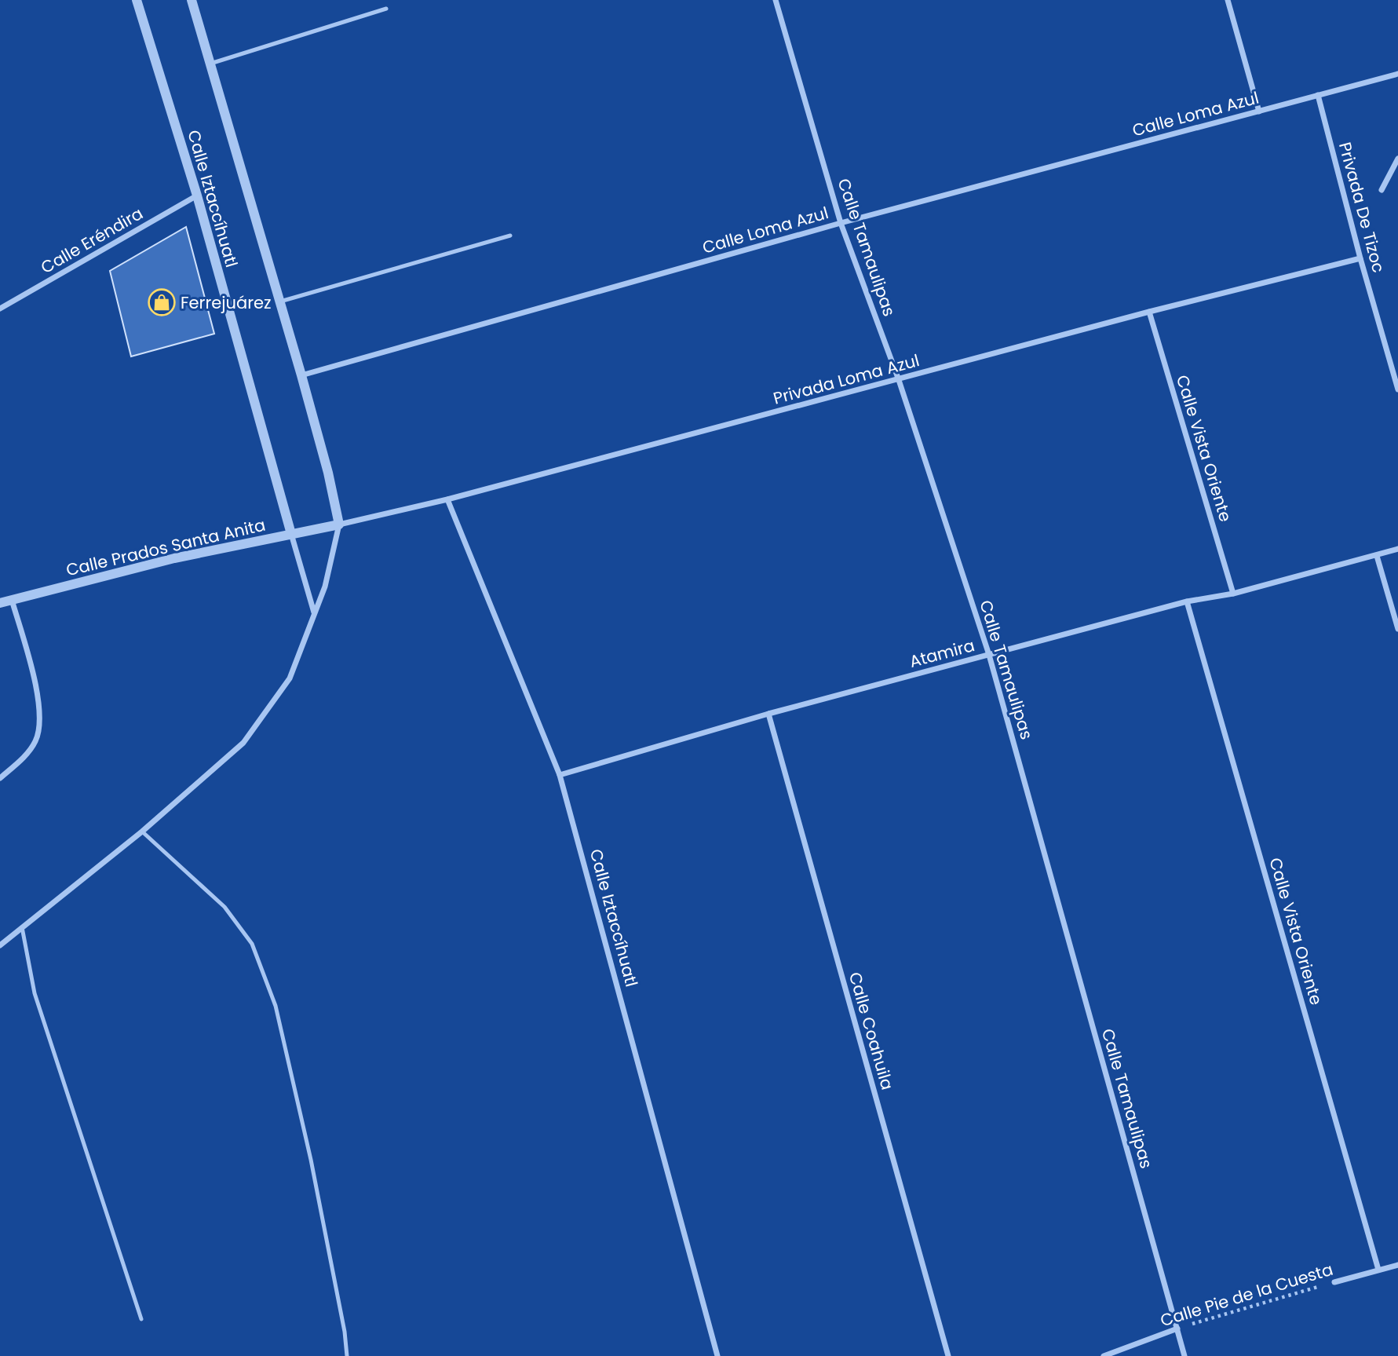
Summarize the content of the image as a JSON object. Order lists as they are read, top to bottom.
{
  "streets": {
    "street": [
      "Calle Loma Azul",
      "Calle Iztaccíhuatl",
      "Privada De Tizoc",
      "Calle Eréndira",
      "Calle Tamaulipas",
      "Privada Loma Azul",
      "Calle Vista Oriente",
      "Calle Prados Santa Anita",
      "Atamira",
      "Calle Coahuila",
      "Calle Pie de la Cuesta"
    ]
  },
  "crossings": [
    ["Calle Loma Azul", "Privada De Tizoc"],
    ["Calle Loma Azul", "Calle Tamaulipas"],
    ["Calle Iztaccíhuatl", "Calle Eréndira"],
    ["Calle Iztaccíhuatl", "Privada Loma Azul"],
    ["Calle Iztaccíhuatl", "Calle Prados Santa Anita"],
    ["Calle Iztaccíhuatl", "Atamira"],
    ["Privada De Tizoc", "Privada Loma Azul"],
    ["Calle Tamaulipas", "Privada Loma Azul"],
    ["Calle Tamaulipas", "Atamira"],
    ["Calle Tamaulipas", "Calle Pie de la Cuesta"],
    ["Privada Loma Azul", "Calle Vista Oriente"],
    ["Privada Loma Azul", "Calle Prados Santa Anita"],
    ["Calle Vista Oriente", "Atamira"],
    ["Calle Vista Oriente", "Calle Pie de la Cuesta"],
    ["Atamira", "Calle Coahuila"]
  ],
  "places": {
    "shop": ["Ferrejuárez"]
  }
}
